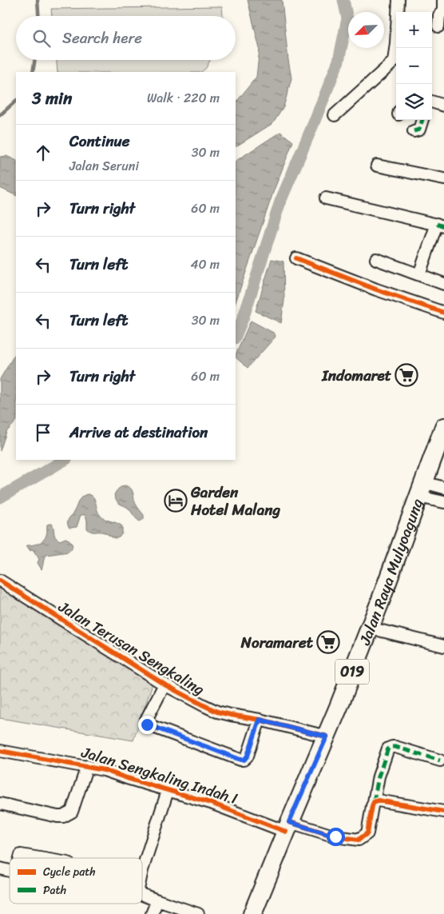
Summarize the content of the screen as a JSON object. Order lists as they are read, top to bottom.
{
  "streets": {
    "main road": ["Jalan Raya Mulyoagung", "019"],
    "street": ["Jalan Terusan Sengkaling", "Jalan Sengkaling Indah I"]
  },
  "crossings": [
    ["Jalan Raya Mulyoagung", "Jalan Terusan Sengkaling"],
    ["Jalan Raya Mulyoagung", "Jalan Sengkaling Indah I"]
  ],
  "places": {
    "supermarket": ["Indomaret", "Noramaret"],
    "hotel": ["Garden Hotel Malang"]
  },
  "legend": ["Cycle path", "Path"],
  "north": "bottom left",
  "page": {
    "map_buttons": ["+", "−"],
    "search": "Search here",
    "heading": ["3 min", "Walk · 220 m"],
    "list": [
      ["Continue", "Jalan Seruni", "30 m"],
      ["Turn right", "60 m"],
      ["Turn left", "40 m"],
      ["Turn left", "30 m"],
      ["Turn right", "60 m"],
      "Arrive at destination"
    ]
  }
}
